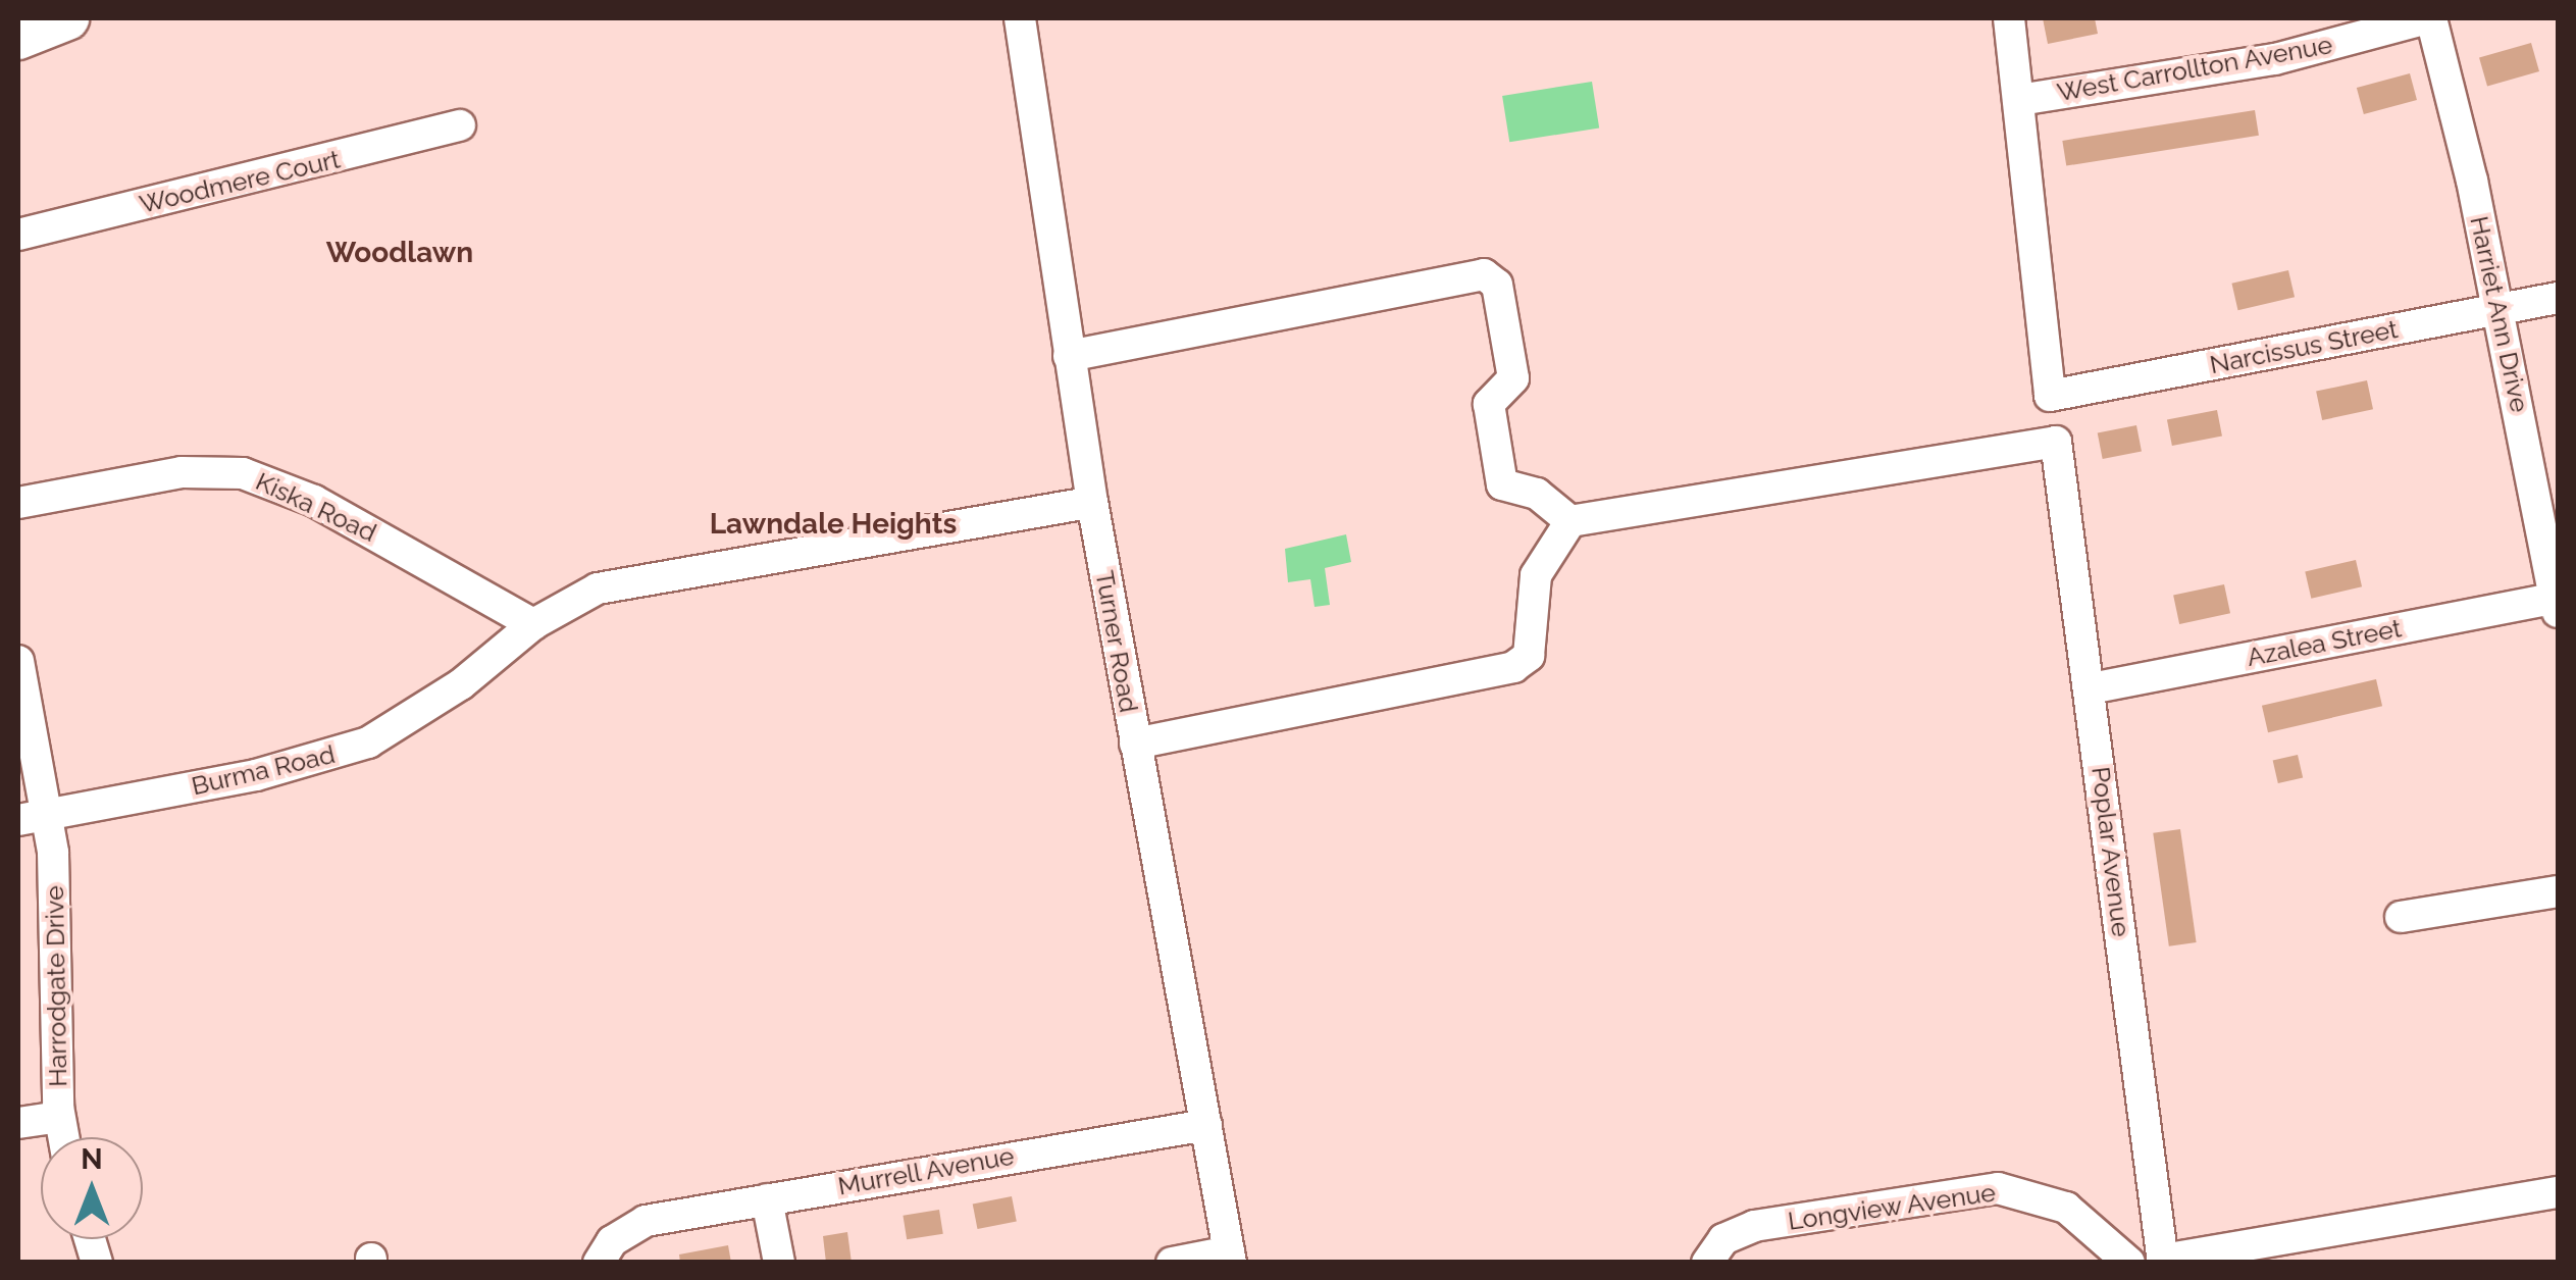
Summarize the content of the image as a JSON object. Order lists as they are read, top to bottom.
{
  "streets": {
    "street": [
      "West Carrollton Avenue",
      "Woodmere Court",
      "Harriet Ann Drive",
      "Narcissus Street",
      "Kiska Road",
      "Turner Road",
      "Azalea Street",
      "Burma Road",
      "Poplar Avenue",
      "Harrodgate Drive",
      "Murrell Avenue",
      "Longview Avenue"
    ]
  },
  "crossings": [
    ["West Carrollton Avenue", "Harriet Ann Drive"],
    ["West Carrollton Avenue", "Narcissus Street"],
    ["Harriet Ann Drive", "Narcissus Street"],
    ["Harriet Ann Drive", "Azalea Street"],
    ["Kiska Road", "Burma Road"],
    ["Turner Road", "Burma Road"],
    ["Turner Road", "Murrell Avenue"],
    ["Azalea Street", "Poplar Avenue"],
    ["Burma Road", "Harrodgate Drive"]
  ],
  "districts": ["Woodlawn", "Lawndale Heights"],
  "north": "top"
}
